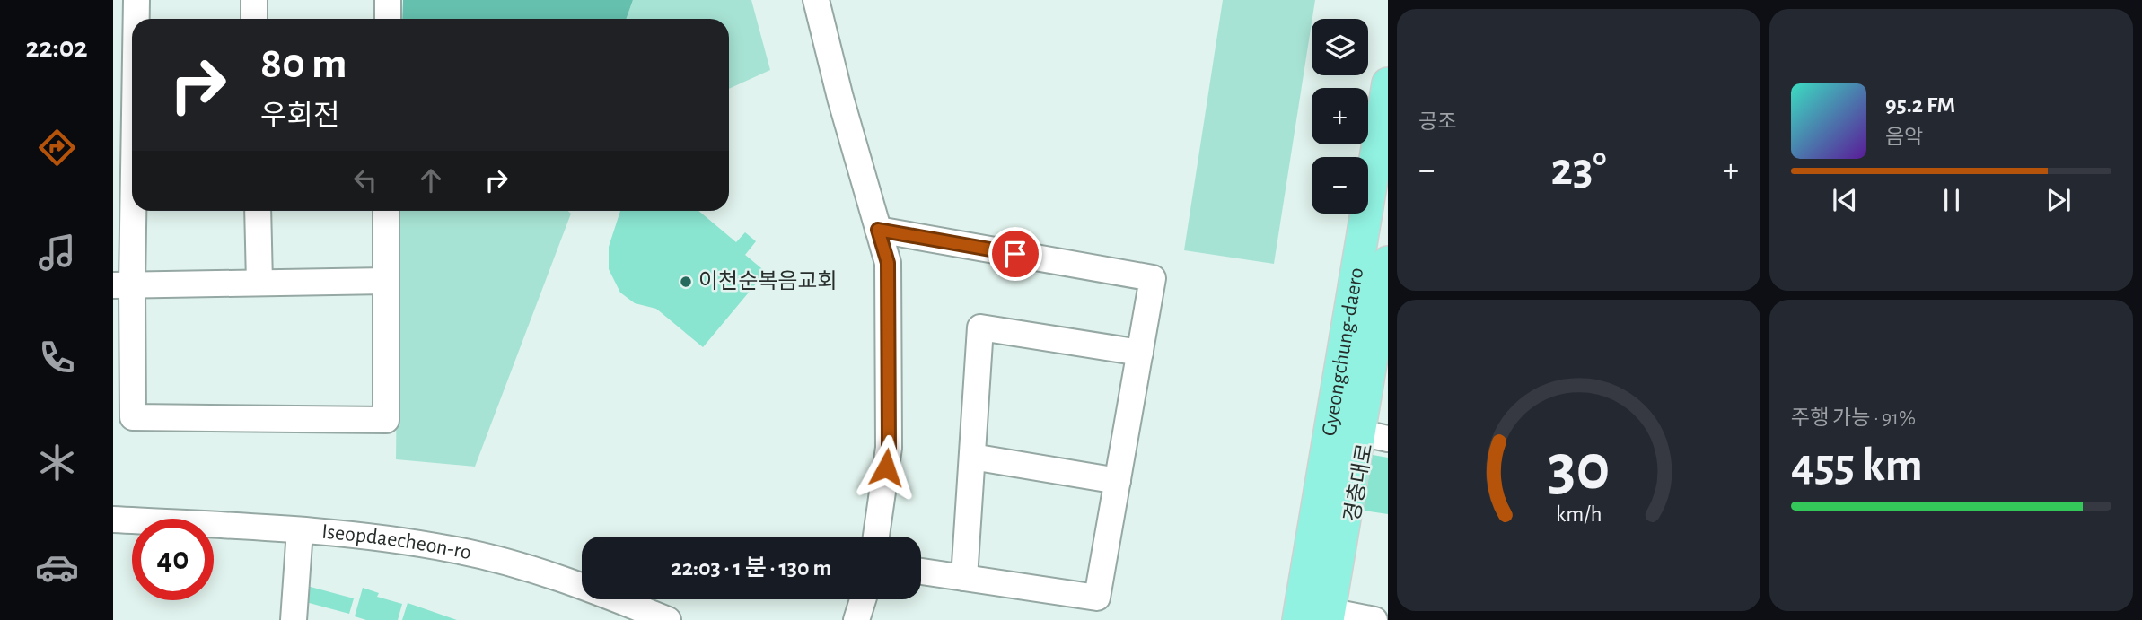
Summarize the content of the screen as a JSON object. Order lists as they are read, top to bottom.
{
  "streets": {
    "main road": ["Gyeongchung-daero"],
    "street": ["Iseopdaecheon-ro"]
  },
  "places": ["이천순복음교회"],
  "page": {
    "tabs": "22:02",
    "tile": [
      "공조",
      ["주행 가능 · 91%", "455 km"]
    ],
    "map_buttons": ["+", "−"],
    "turn": ["80 m", "우회전"],
    "song": ["95.2 FM", "음악"],
    "heat": ["−", "23°", "+"],
    "limit": "40",
    "trip": "22:03 · 1 분 · 130 m",
    "gauge": ["30", "km/h"]
  }
}
